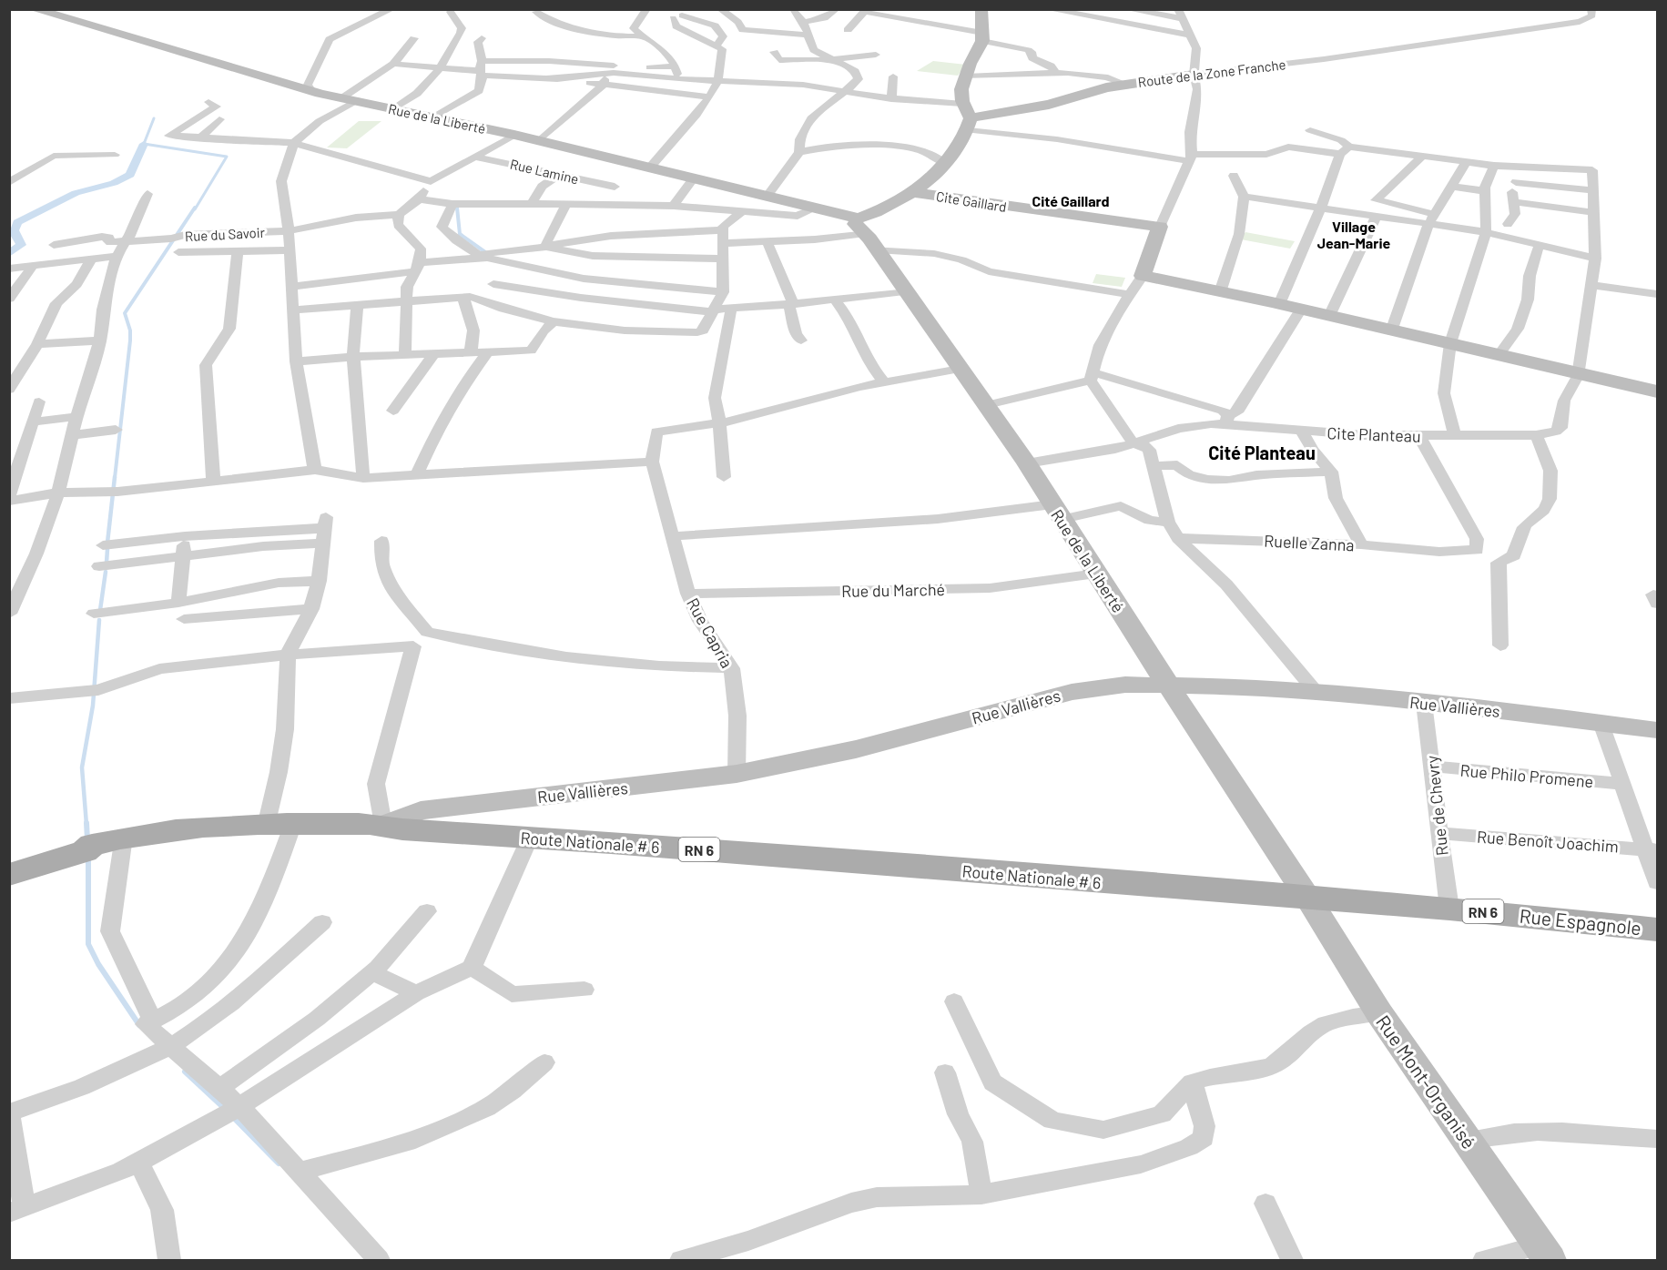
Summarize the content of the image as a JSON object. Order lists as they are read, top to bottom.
{
  "streets": {
    "main road": ["Route Nationale # 6", "RN 6", "Rue Espagnole"],
    "street": [
      "Route de la Zone Franche",
      "Rue de la Liberté",
      "Rue Lamine",
      "Cite Gaillard",
      "Rue du Savoir",
      "Cite Planteau",
      "Ruelle Zanna",
      "Rue du Marché",
      "Rue Capria",
      "Rue Vallières",
      "Rue Philo Promene",
      "Rue de Chevry",
      "Rue Benoît Joachim",
      "Rue Mont-Organisé"
    ]
  },
  "crossings": [
    ["Rue de la Liberté", "Cite Planteau"],
    ["Rue de la Liberté", "Rue du Marché"],
    ["Rue de la Liberté", "Rue Vallières"],
    ["Rue de la Liberté", "Route Nationale # 6"],
    ["Rue de la Liberté", "Rue Espagnole"],
    ["Rue de la Liberté", "Rue Mont-Organisé"],
    ["Rue du Marché", "Rue Capria"],
    ["Rue Capria", "Rue Vallières"],
    ["Rue Vallières", "Rue de Chevry"],
    ["Rue Vallières", "Route Nationale # 6"],
    ["Rue Philo Promene", "Rue de Chevry"],
    ["Rue de Chevry", "Rue Benoît Joachim"],
    ["Rue de Chevry", "Rue Espagnole"],
    ["Route Nationale # 6", "Rue Espagnole"],
    ["Route Nationale # 6", "Rue Mont-Organisé"],
    ["Rue Espagnole", "Rue Mont-Organisé"]
  ],
  "districts": ["Cité Gaillard", "Village Jean-Marie", "Cité Planteau"]
}
